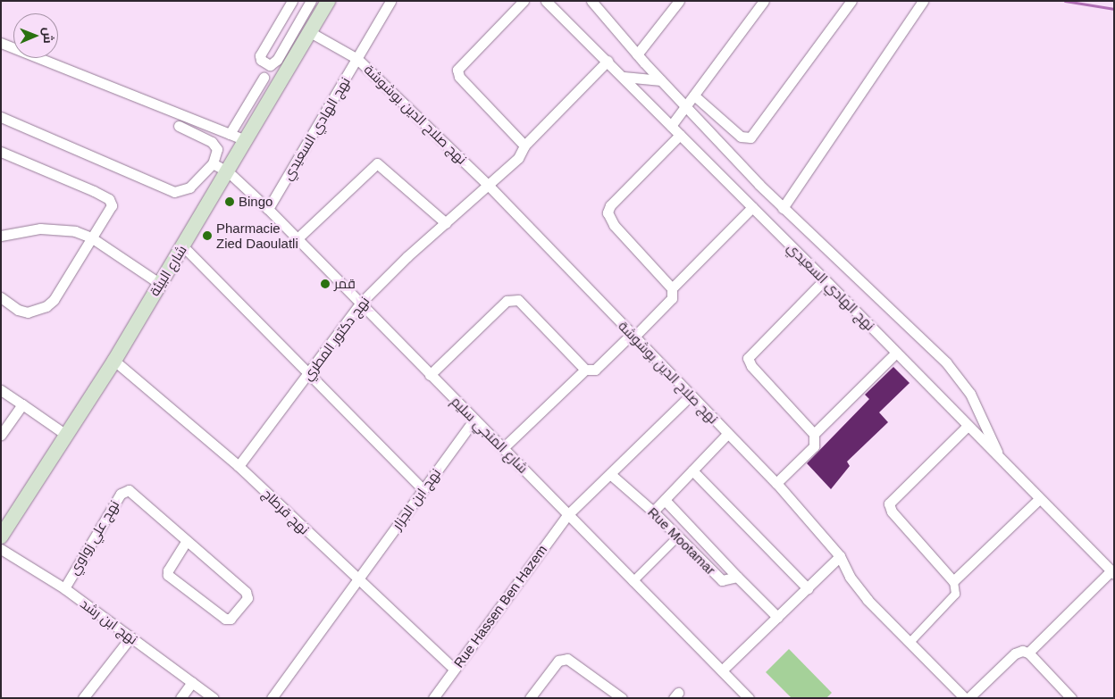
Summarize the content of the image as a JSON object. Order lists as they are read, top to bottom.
{
  "streets": {
    "main road": ["شارع البيئة"],
    "street": [
      "نهج صلاح الدين بوشوشة",
      "نهج الهادي السعيدي",
      "نهج دكتور المطري",
      "شارع المنجي سليم",
      "نهج ابن الجزار",
      "نهج قرطاج",
      "نهج علي زواوي",
      "Rue Mootamar",
      "Rue Hassen Ben Hazem",
      "نهج ابن رشد"
    ]
  },
  "crossings": [
    ["نهج صلاح الدين بوشوشة", "نهج الهادي السعيدي"],
    ["نهج صلاح الدين بوشوشة", "شارع البيئة"],
    ["نهج صلاح الدين بوشوشة", "نهج دكتور المطري"],
    ["نهج صلاح الدين بوشوشة", "Rue Hassen Ben Hazem"],
    ["نهج الهادي السعيدي", "نهج دكتور المطري"],
    ["نهج الهادي السعيدي", "شارع المنجي سليم"],
    ["شارع البيئة", "شارع المنجي سليم"],
    ["شارع البيئة", "نهج قرطاج"],
    ["نهج دكتور المطري", "شارع المنجي سليم"],
    ["نهج دكتور المطري", "نهج قرطاج"],
    ["شارع المنجي سليم", "نهج ابن الجزار"],
    ["شارع المنجي سليم", "Rue Hassen Ben Hazem"],
    ["نهج ابن الجزار", "نهج قرطاج"],
    ["نهج قرطاج", "Rue Hassen Ben Hazem"],
    ["نهج علي زواوي", "نهج ابن رشد"],
    ["Rue Mootamar", "Rue Hassen Ben Hazem"]
  ],
  "places": ["Bingo", "Pharmacie Zied Daoulatli", "قمر"],
  "north": "right"
}
